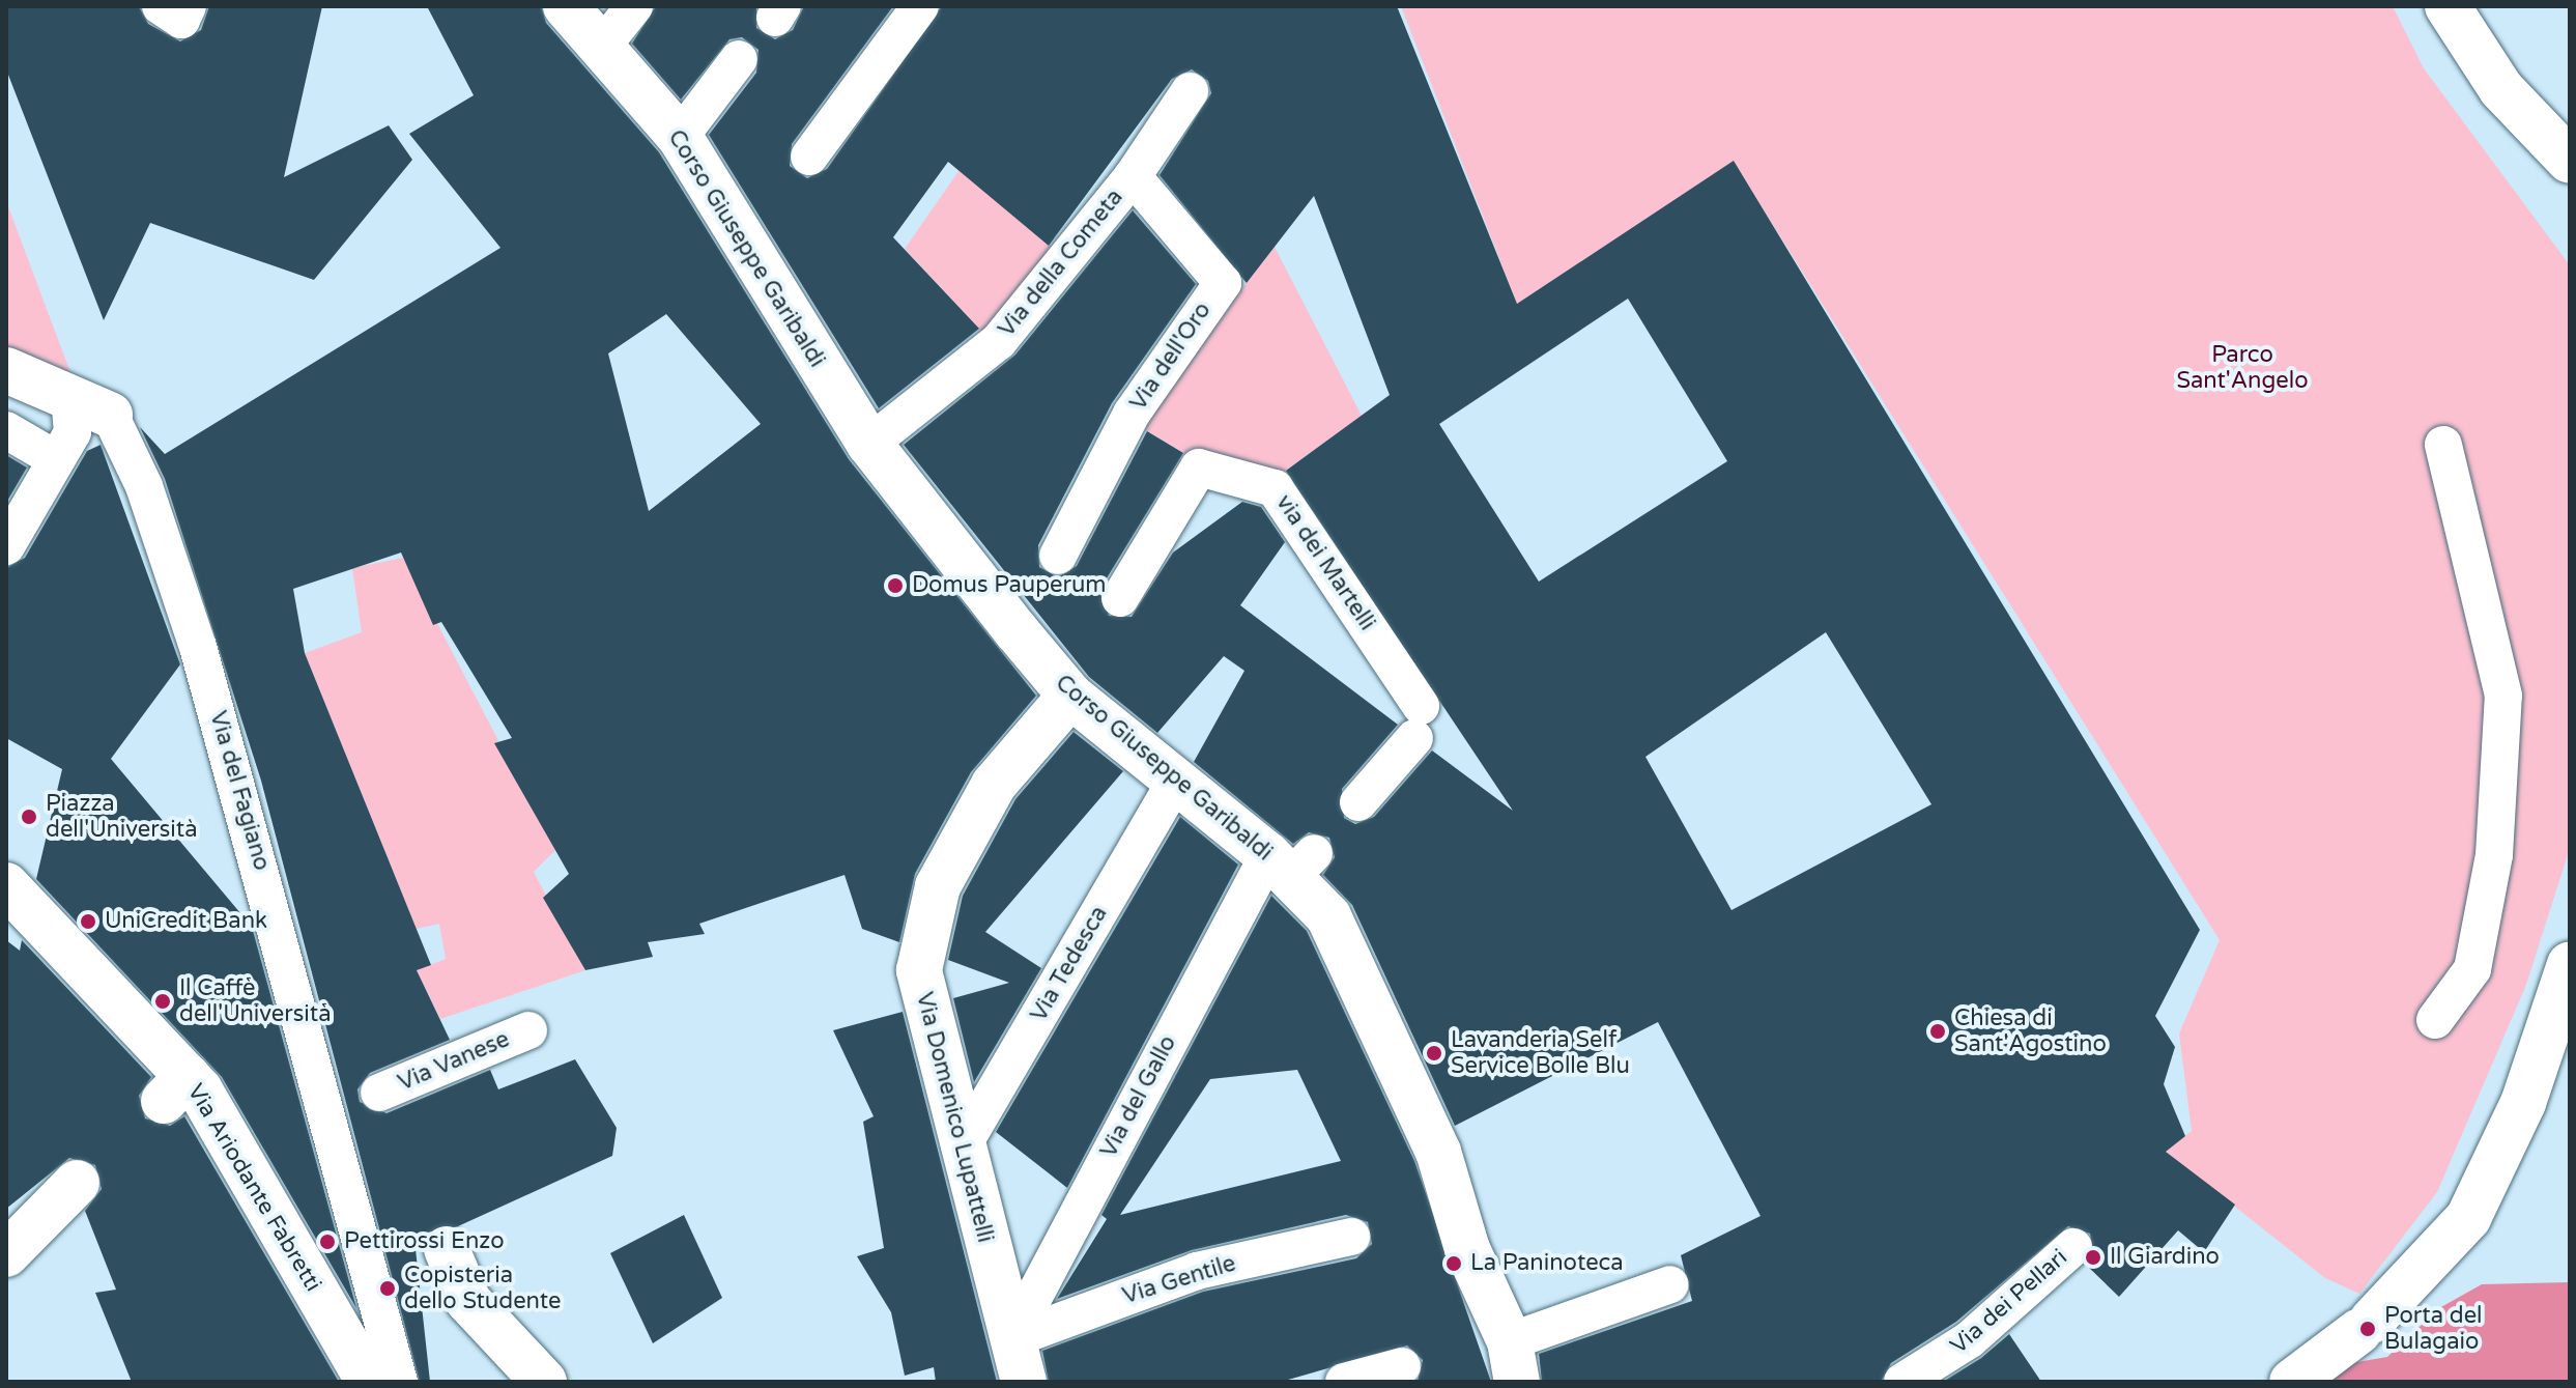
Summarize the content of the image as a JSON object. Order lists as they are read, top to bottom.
{
  "streets": {
    "street": [
      "Corso Giuseppe Garibaldi",
      "Via del Fagiano",
      "Via Domenico Lupattelli",
      "Via Ariodante Fabretti"
    ],
    "lane": [
      "Via della Cometa",
      "Via dell'Oro",
      "via dei Martelli",
      "Via Tedesca",
      "Via Vanese",
      "Via del Gallo",
      "Via Gentile",
      "Via dei Pellari"
    ]
  },
  "crossings": [
    ["Corso Giuseppe Garibaldi", "Via della Cometa"],
    ["Corso Giuseppe Garibaldi", "Via Tedesca"],
    ["Corso Giuseppe Garibaldi", "Via del Gallo"],
    ["Corso Giuseppe Garibaldi", "Via Domenico Lupattelli"],
    ["Via della Cometa", "Via dell'Oro"],
    ["Via del Fagiano", "Via Vanese"],
    ["Via Tedesca", "Via Domenico Lupattelli"],
    ["Via del Gallo", "Via Domenico Lupattelli"],
    ["Via del Gallo", "Via Gentile"],
    ["Via Domenico Lupattelli", "Via Gentile"]
  ],
  "parks": ["Parco Sant'Angelo"],
  "places": [
    "Domus Pauperum",
    "Piazza dell'Università",
    "UniCredit Bank",
    "Il Caffè dell'Università",
    "Chiesa di Sant'Agostino",
    "Lavanderia Self Service Bolle Blu",
    "Pettirossi Enzo",
    "Il Giardino",
    "La Paninoteca",
    "Copisteria dello Studente",
    "Porta del Bulagaio"
  ]
}
